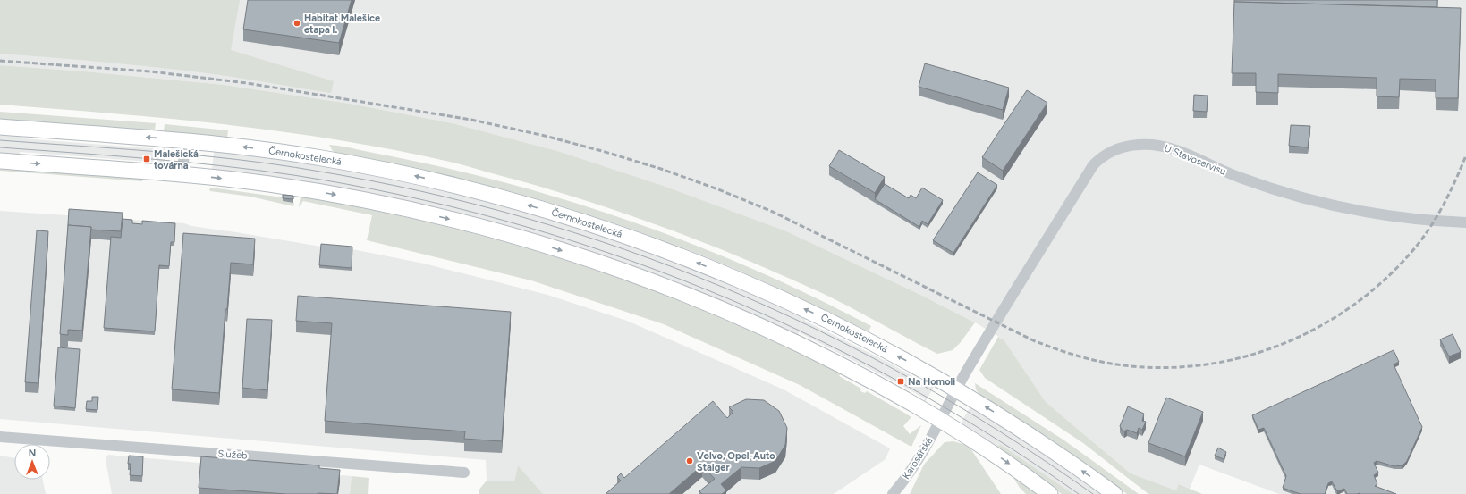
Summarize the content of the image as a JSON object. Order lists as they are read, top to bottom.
{
  "streets": {
    "main road": ["Černokostelecká"],
    "street": ["U Stavoservisu", "Služeb", "Karosářská"]
  },
  "crossings": [
    ["Černokostelecká", "U Stavoservisu"],
    ["U Stavoservisu", "Karosářská"]
  ],
  "places": {
    "other": ["Habitat Malešice etapa I.", "Volvo, Opel-Auto Staiger"],
    "transit": ["Malešická továrna", "Na Homoli"]
  },
  "north": "top"
}
